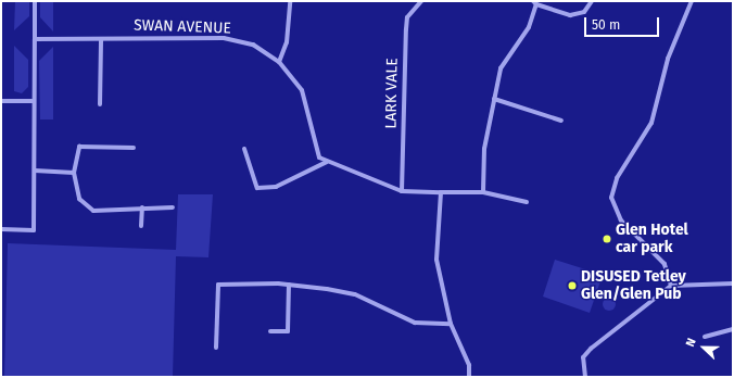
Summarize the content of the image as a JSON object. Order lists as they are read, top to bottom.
{
  "streets": {
    "street": ["SWAN AVENUE", "LARK VALE"]
  },
  "places": ["Glen Hotel car park", "DISUSED Tetley Glen/Glen Pub"],
  "scale_bar": "50 m",
  "north": "left"
}
